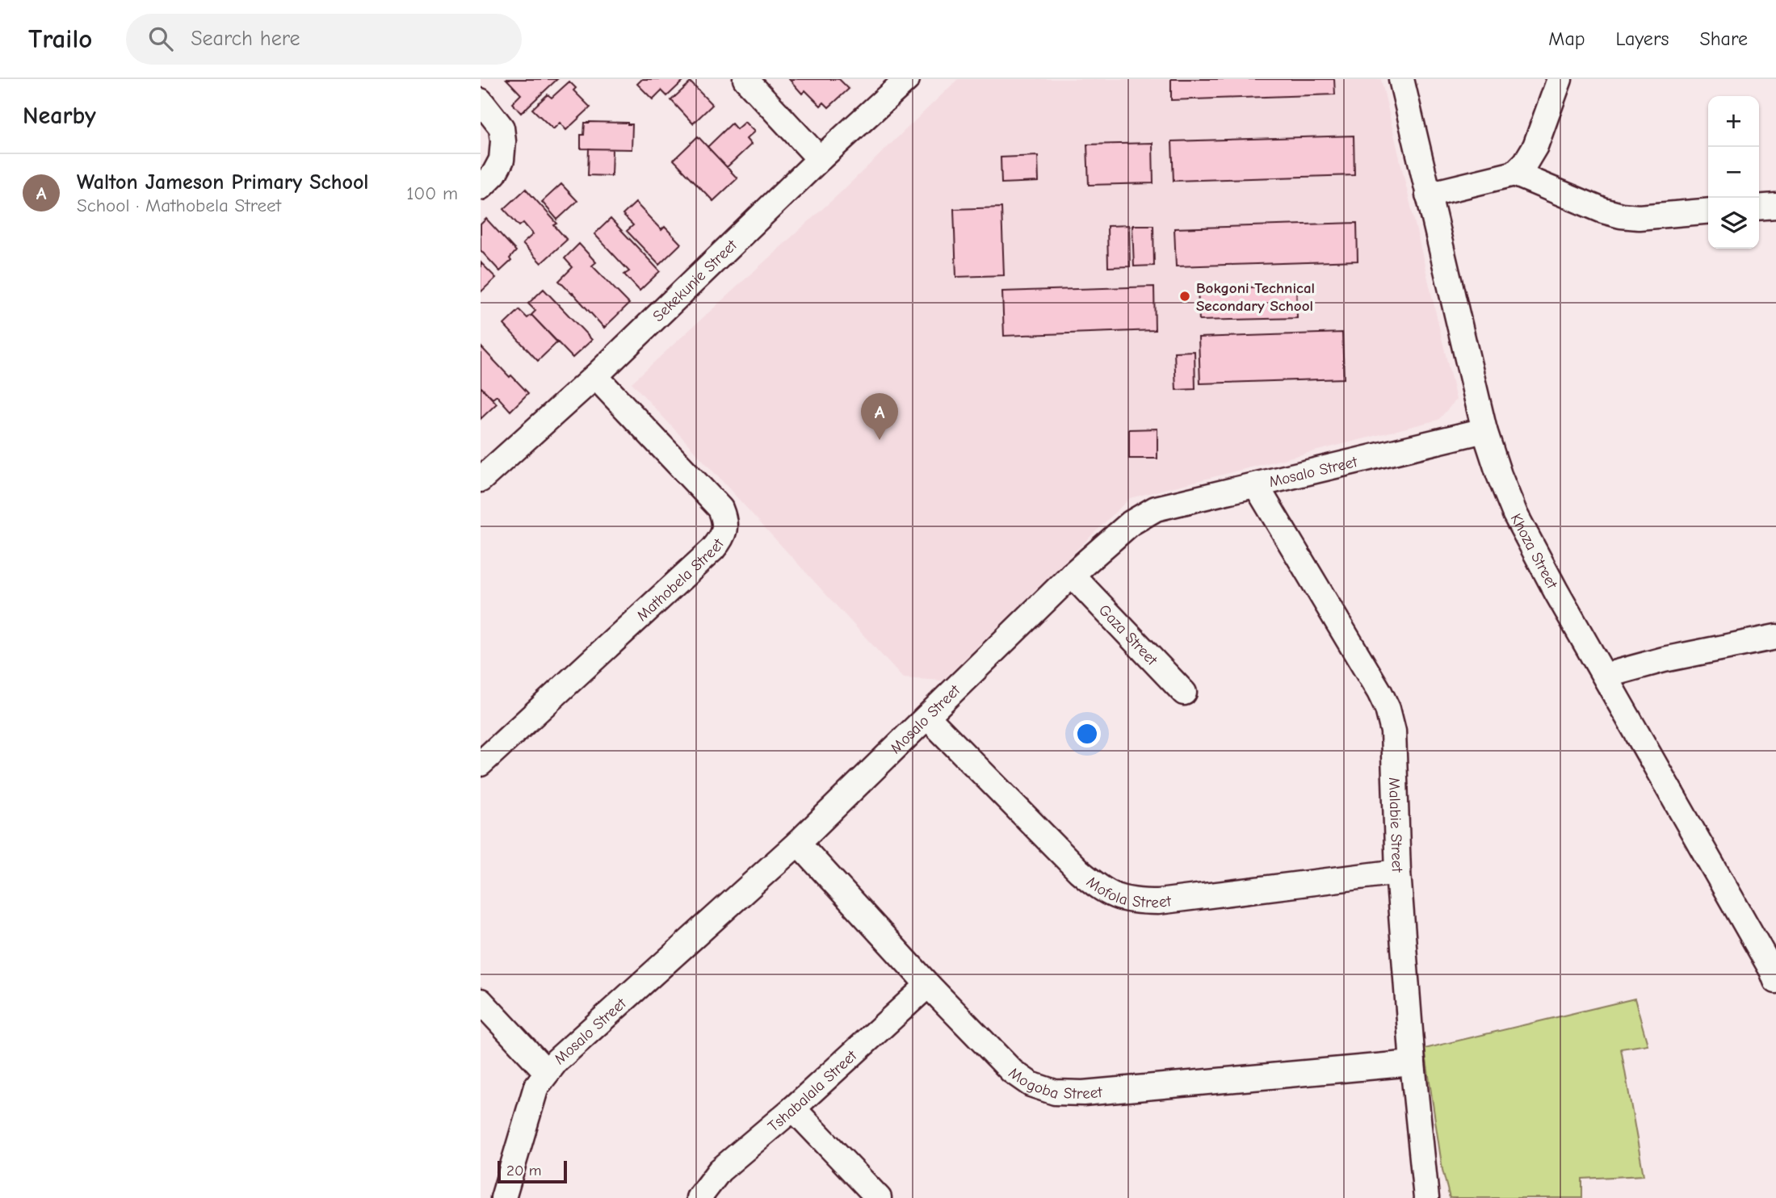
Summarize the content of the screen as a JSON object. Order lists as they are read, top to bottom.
{
  "streets": {
    "street": [
      "Sekekunie Street",
      "Mosalo Street",
      "Khoza Street",
      "Mathobela Street",
      "Gaza Street",
      "Malabie Street",
      "Mofola Street",
      "Mogoba Street",
      "Tshabalala Street"
    ]
  },
  "crossings": [
    ["Sekekunie Street", "Mathobela Street"],
    ["Mosalo Street", "Khoza Street"],
    ["Mosalo Street", "Gaza Street"],
    ["Mosalo Street", "Malabie Street"],
    ["Mosalo Street", "Mofola Street"],
    ["Mosalo Street", "Mogoba Street"],
    ["Malabie Street", "Mofola Street"],
    ["Malabie Street", "Mogoba Street"],
    ["Mogoba Street", "Tshabalala Street"]
  ],
  "places": ["Bokgoni Technical Secondary School"],
  "scale_bar": "20 m",
  "page": {
    "header": "Trailo",
    "search": "Search here",
    "nav": ["Map", "Layers", "Share"],
    "heading": "Nearby",
    "map_buttons": ["+", "−"],
    "list": [
      {
        "mark": "A",
        "name": "Walton Jameson Primary School",
        "note": "School · Mathobela Street",
        "value": "100 m"
      }
    ],
    "pins": "A",
    "scale": "20 m"
  }
}
